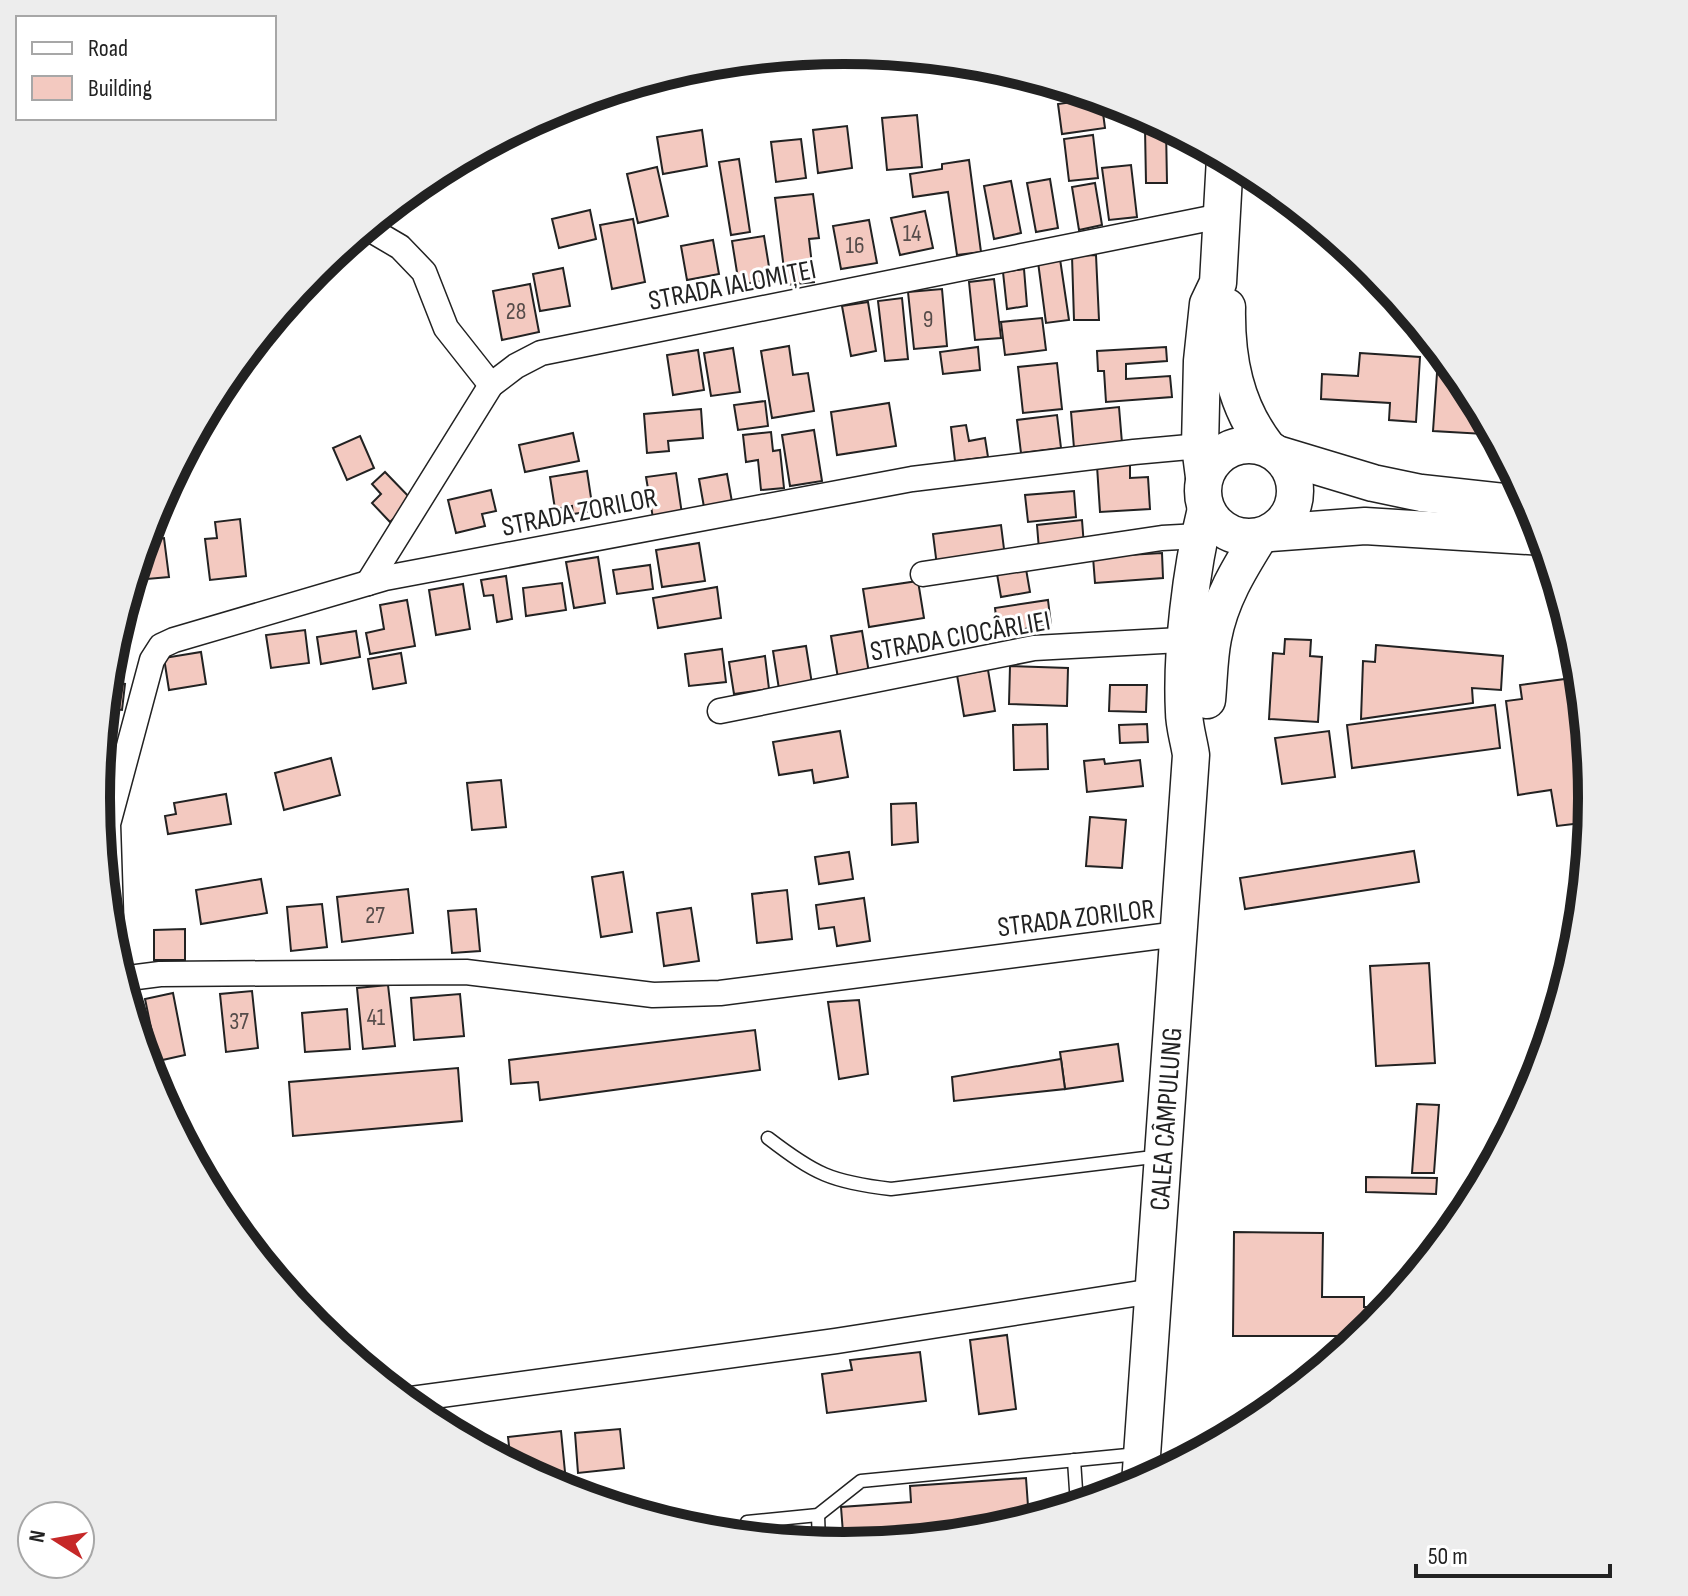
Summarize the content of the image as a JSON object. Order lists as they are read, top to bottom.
{
  "streets": {
    "main road": ["CALEA CÂMPULUNG"],
    "street": ["STRADA IALOMIȚEI", "STRADA ZORILOR", "STRADA CIOCÂRLIEI"]
  },
  "crossings": [
    ["STRADA IALOMIȚEI", "STRADA ZORILOR"],
    ["STRADA IALOMIȚEI", "CALEA CÂMPULUNG"],
    ["STRADA ZORILOR", "CALEA CÂMPULUNG"],
    ["STRADA CIOCÂRLIEI", "CALEA CÂMPULUNG"]
  ],
  "house_numbers": [
    "14",
    "16",
    "28",
    "9",
    "27",
    "41",
    "37"
  ],
  "legend": ["Road", "Building"],
  "scale_bar": "50 m",
  "north": "left"
}
